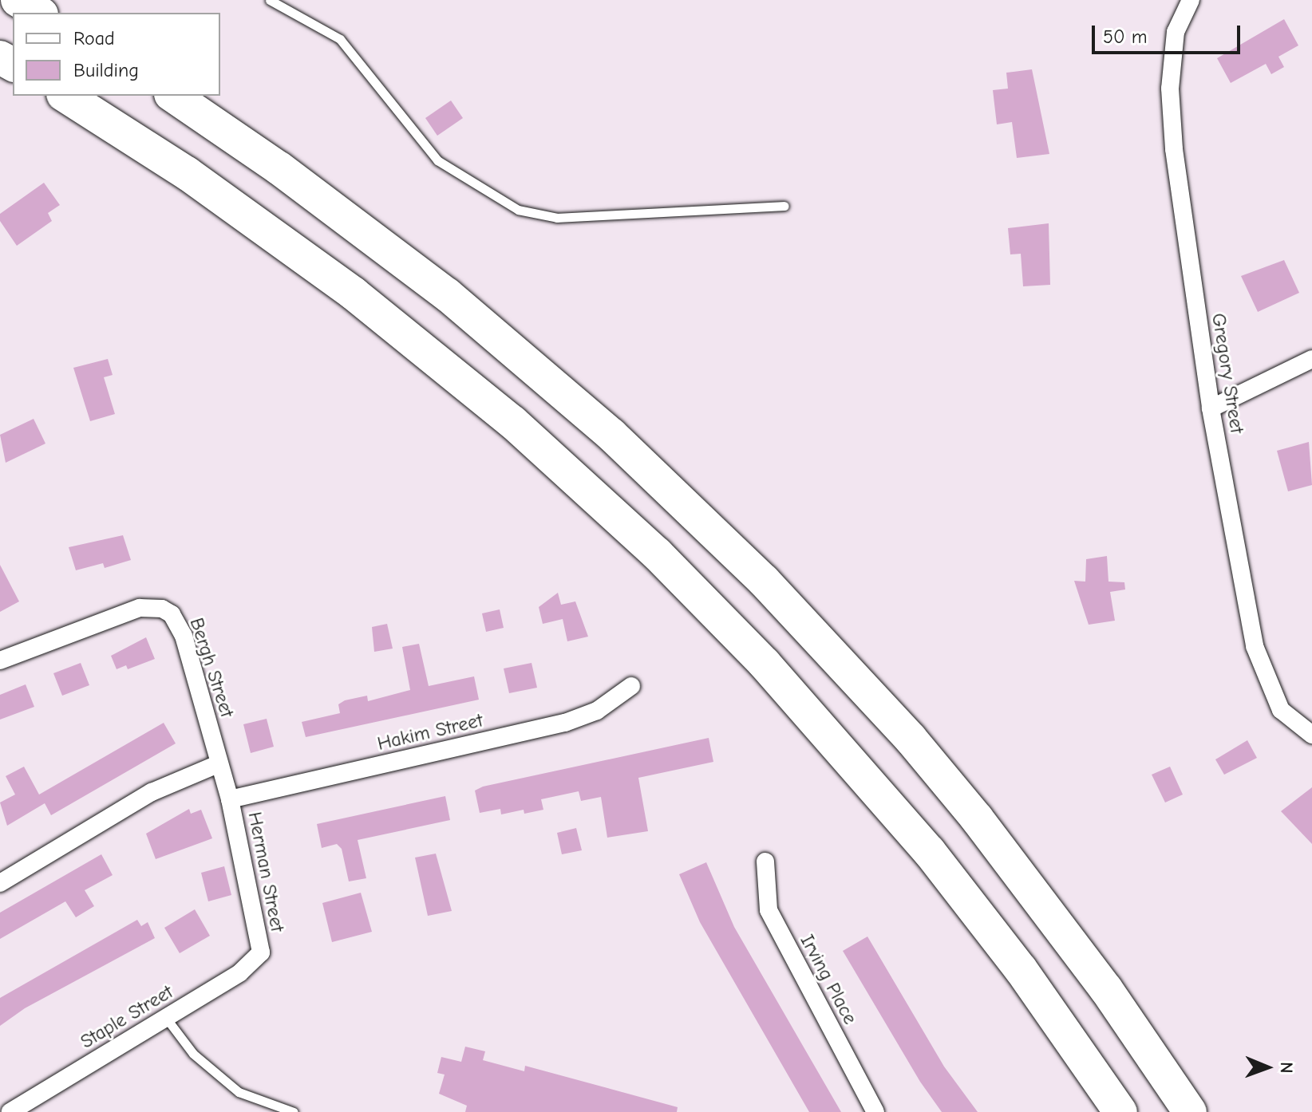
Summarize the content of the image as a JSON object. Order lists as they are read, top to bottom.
{
  "streets": {
    "street": [
      "Gregory Street",
      "Bergh Street",
      "Hakim Street",
      "Herman Street",
      "Irving Place",
      "Staple Street"
    ]
  },
  "crossings": [
    ["Bergh Street", "Hakim Street"],
    ["Bergh Street", "Herman Street"],
    ["Hakim Street", "Herman Street"],
    ["Herman Street", "Staple Street"]
  ],
  "legend": ["Road", "Building"],
  "scale_bar": "50 m",
  "north": "right"
}
